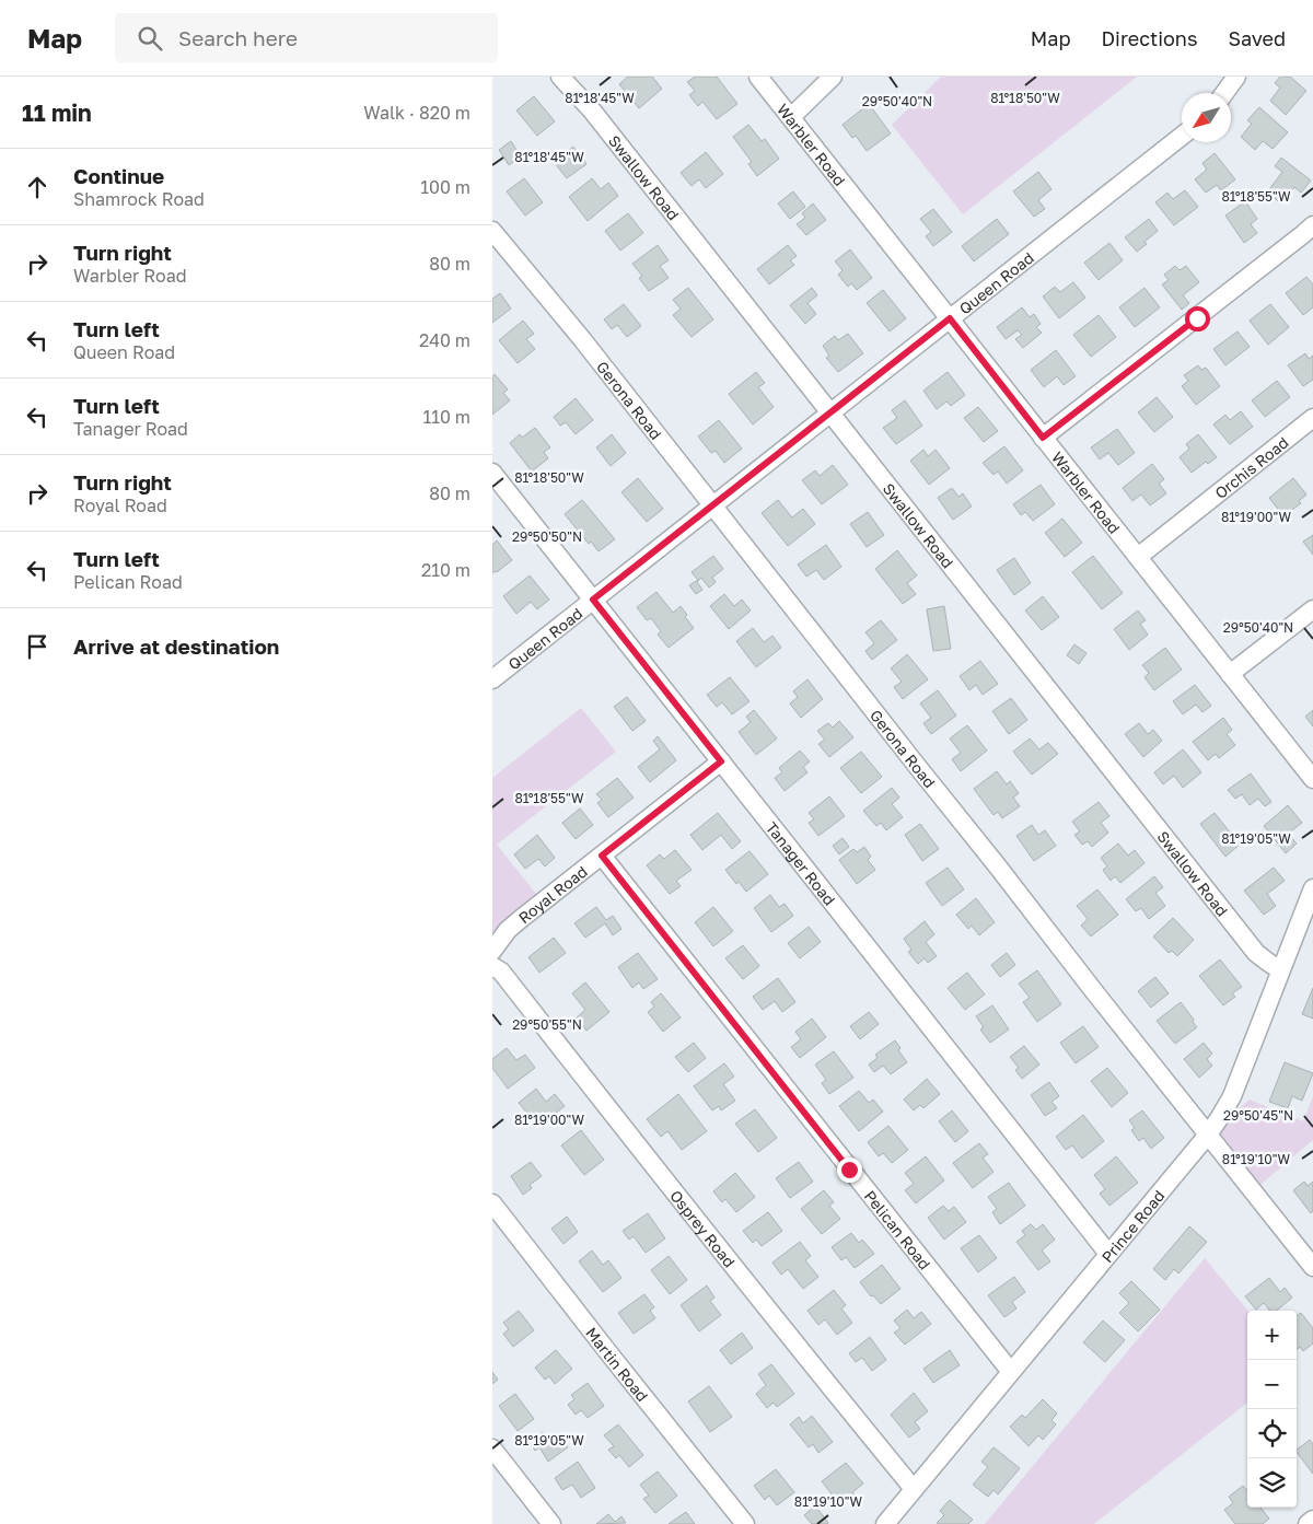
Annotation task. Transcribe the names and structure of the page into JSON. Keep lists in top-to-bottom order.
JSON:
{
  "streets": {
    "street": [
      "Warbler Road",
      "Swallow Road",
      "Queen Road",
      "Gerona Road",
      "Orchis Road",
      "Tanager Road",
      "Royal Road",
      "Prince Road",
      "Osprey Road",
      "Pelican Road",
      "Martin Road"
    ]
  },
  "crossings": [
    ["Warbler Road", "Queen Road"],
    ["Warbler Road", "Orchis Road"],
    ["Swallow Road", "Queen Road"],
    ["Swallow Road", "Prince Road"],
    ["Queen Road", "Gerona Road"],
    ["Queen Road", "Tanager Road"],
    ["Gerona Road", "Prince Road"],
    ["Tanager Road", "Royal Road"],
    ["Tanager Road", "Prince Road"],
    ["Royal Road", "Pelican Road"],
    ["Prince Road", "Osprey Road"],
    ["Prince Road", "Pelican Road"]
  ],
  "north": "bottom left",
  "page": {
    "header": "Map",
    "search": "Search here",
    "nav": ["Map", "Directions", "Saved"],
    "heading": ["11 min", "Walk · 820 m"],
    "list": [
      ["Continue", "Shamrock Road", "100 m"],
      ["Turn right", "Warbler Road", "80 m"],
      ["Turn left", "Queen Road", "240 m"],
      ["Turn left", "Tanager Road", "110 m"],
      ["Turn right", "Royal Road", "80 m"],
      ["Turn left", "Pelican Road", "210 m"],
      "Arrive at destination"
    ],
    "map_buttons": ["+", "−"]
  },
  "coordinates": [
    "81°18'45\"W",
    "81°18'50\"W",
    "29°50'40\"N",
    "81°18'55\"W",
    "81°19'00\"W",
    "29°50'50\"N",
    "81°19'05\"W",
    "29°50'55\"N",
    "29°50'45\"N",
    "81°19'10\"W"
  ]
}
